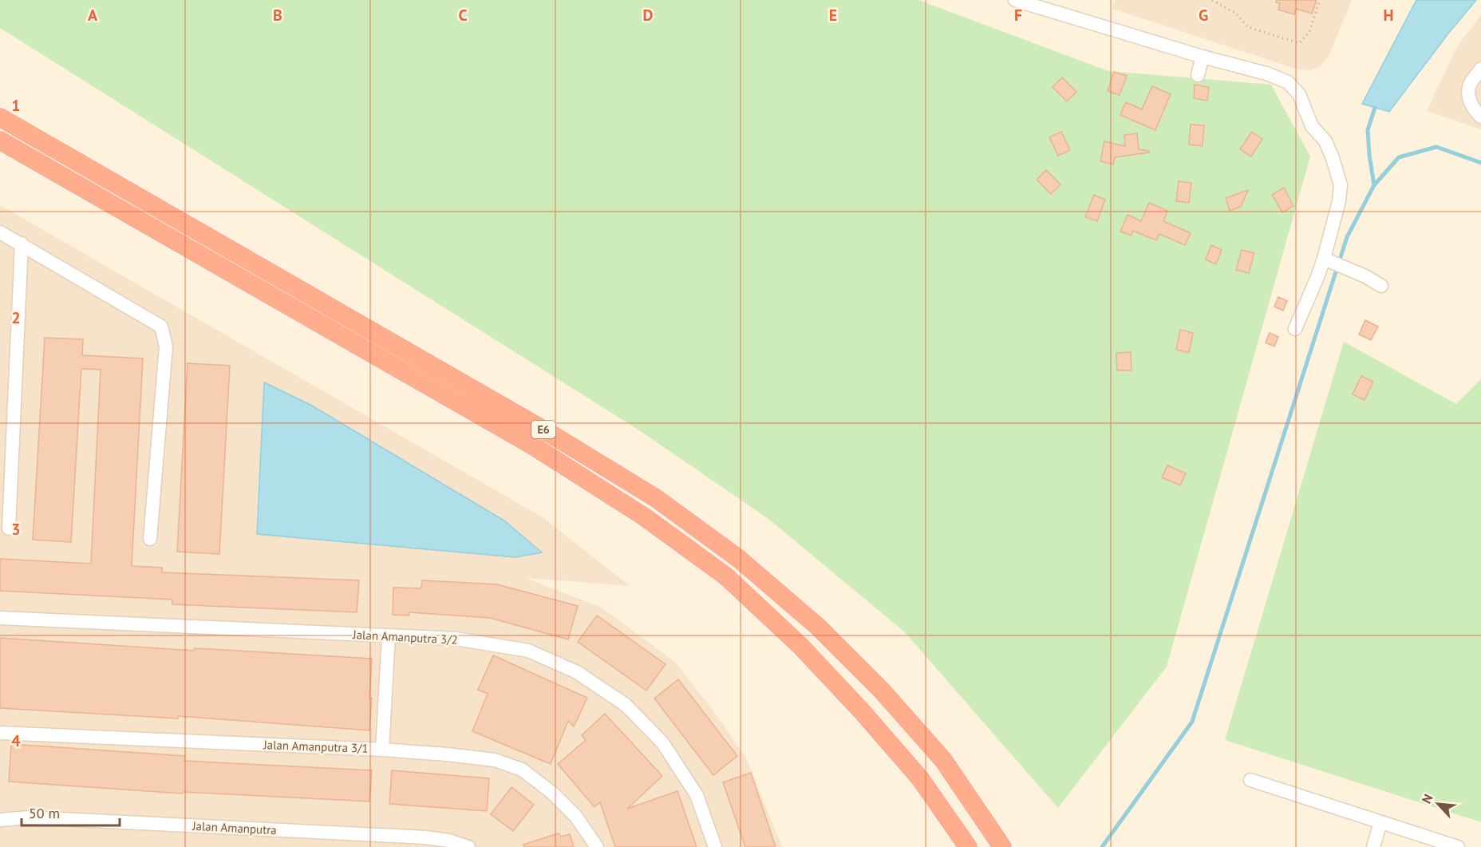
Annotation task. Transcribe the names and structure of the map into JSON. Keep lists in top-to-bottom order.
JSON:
{
  "streets": {
    "highway": ["E6"],
    "street": ["Jalan Amanputra 3/2", "Jalan Amanputra 3/1", "Jalan Amanputra"]
  },
  "scale_bar": "50 m",
  "north": "top left",
  "grid": {
    "columns": [
      "A",
      "B",
      "C",
      "D",
      "E",
      "F",
      "G",
      "H"
    ],
    "rows": [
      "1",
      "2",
      "3",
      "4"
    ]
  }
}
